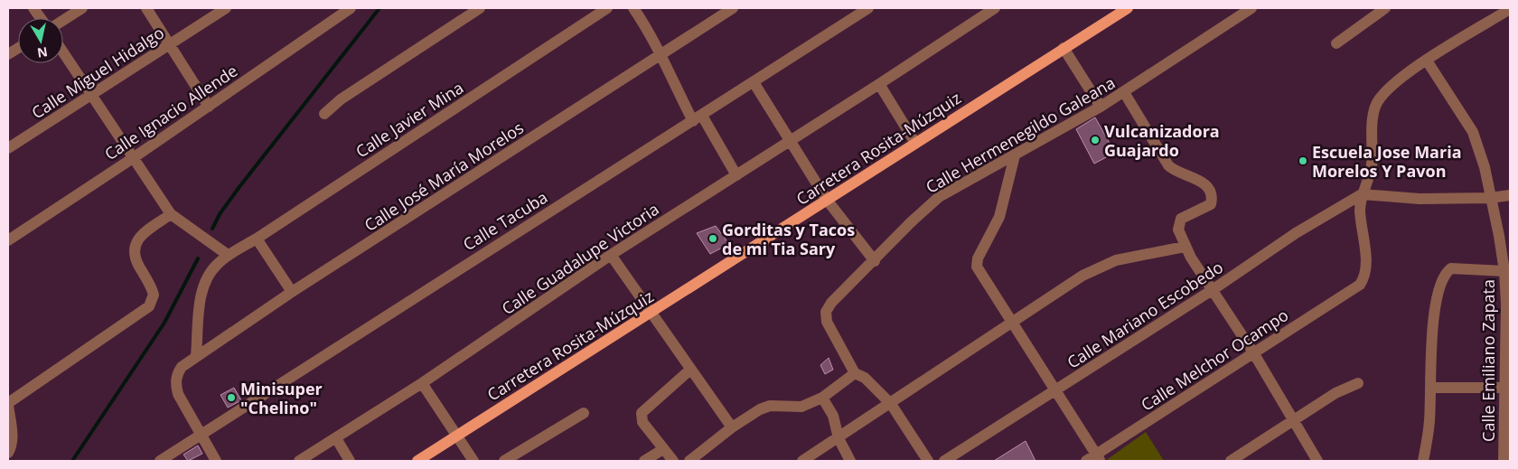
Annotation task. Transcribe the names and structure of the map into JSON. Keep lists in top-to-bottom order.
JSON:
{
  "streets": {
    "main road": ["Carretera Rosita-Múzquiz"],
    "street": [
      "Calle Miguel Hidalgo",
      "Calle Ignacio Allende",
      "Calle Javier Mina",
      "Calle Hermenegildo Galeana",
      "Calle José María Morelos",
      "Calle Tacuba",
      "Calle Guadalupe Victoria",
      "Calle Mariano Escobedo",
      "Calle Melchor Ocampo",
      "Calle Emiliano Zapata"
    ]
  },
  "crossings": [
    ["Calle Javier Mina", "Calle José María Morelos"],
    ["Calle José María Morelos", "Calle Tacuba"],
    ["Calle Mariano Escobedo", "Calle Melchor Ocampo"]
  ],
  "places": [
    "Vulcanizadora Guajardo",
    "Escuela Jose Maria Morelos Y Pavon",
    "Gorditas y Tacos de mi Tia Sary",
    "Minisuper \"Chelino\""
  ],
  "north": "bottom"
}
